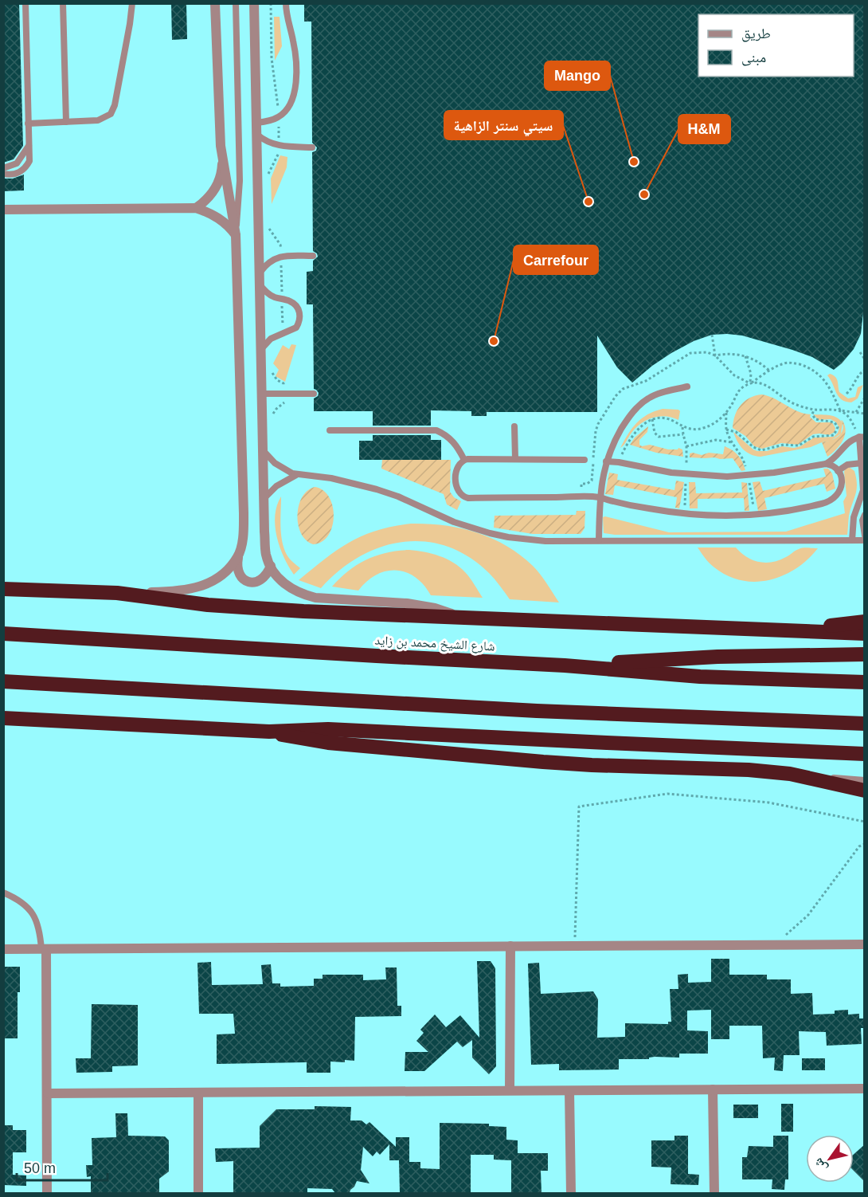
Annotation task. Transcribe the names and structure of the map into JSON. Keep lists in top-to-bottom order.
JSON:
{
  "streets": {
    "highway": ["شارع الشيخ محمد بن زايد"]
  },
  "places": [
    "Mango",
    "H&M",
    "سيتي سنتر الزاهية",
    "Carrefour"
  ],
  "legend": ["طريق", "مبنى"],
  "scale_bar": "50 m",
  "north": "bottom left"
}
